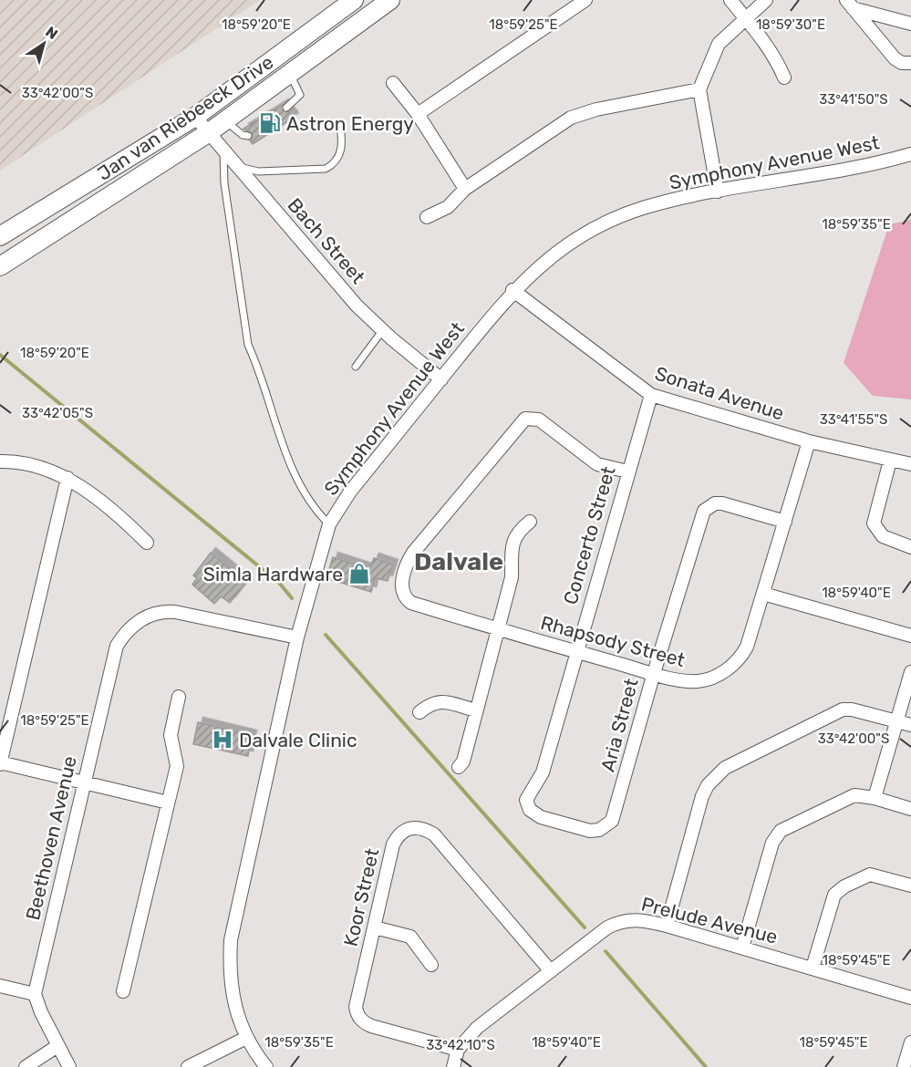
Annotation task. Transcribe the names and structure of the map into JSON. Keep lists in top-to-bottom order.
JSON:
{
  "streets": {
    "main road": ["Jan van Riebeeck Drive"],
    "street": [
      "Symphony Avenue West",
      "Bach Street",
      "Sonata Avenue",
      "Concerto Street",
      "Rhapsody Street",
      "Aria Street",
      "Beethoven Avenue",
      "Koor Street",
      "Prelude Avenue"
    ]
  },
  "crossings": [
    ["Jan van Riebeeck Drive", "Bach Street"],
    ["Symphony Avenue West", "Bach Street"],
    ["Symphony Avenue West", "Sonata Avenue"],
    ["Symphony Avenue West", "Beethoven Avenue"],
    ["Sonata Avenue", "Concerto Street"],
    ["Sonata Avenue", "Rhapsody Street"],
    ["Concerto Street", "Rhapsody Street"],
    ["Concerto Street", "Aria Street"],
    ["Rhapsody Street", "Aria Street"],
    ["Koor Street", "Prelude Avenue"]
  ],
  "districts": ["Dalvale"],
  "places": {
    "fuel station": ["Astron Energy"],
    "shop": ["Simla Hardware"],
    "hospital": ["Dalvale Clinic"]
  },
  "north": "top right",
  "coordinates": [
    "18°59'20\"E",
    "18°59'30\"E",
    "18°59'25\"E",
    "33°42'00\"S",
    "33°41'50\"S",
    "18°59'35\"E",
    "33°42'05\"S",
    "33°41'55\"S",
    "18°59'40\"E",
    "18°59'45\"E",
    "33°42'10\"S"
  ]
}
